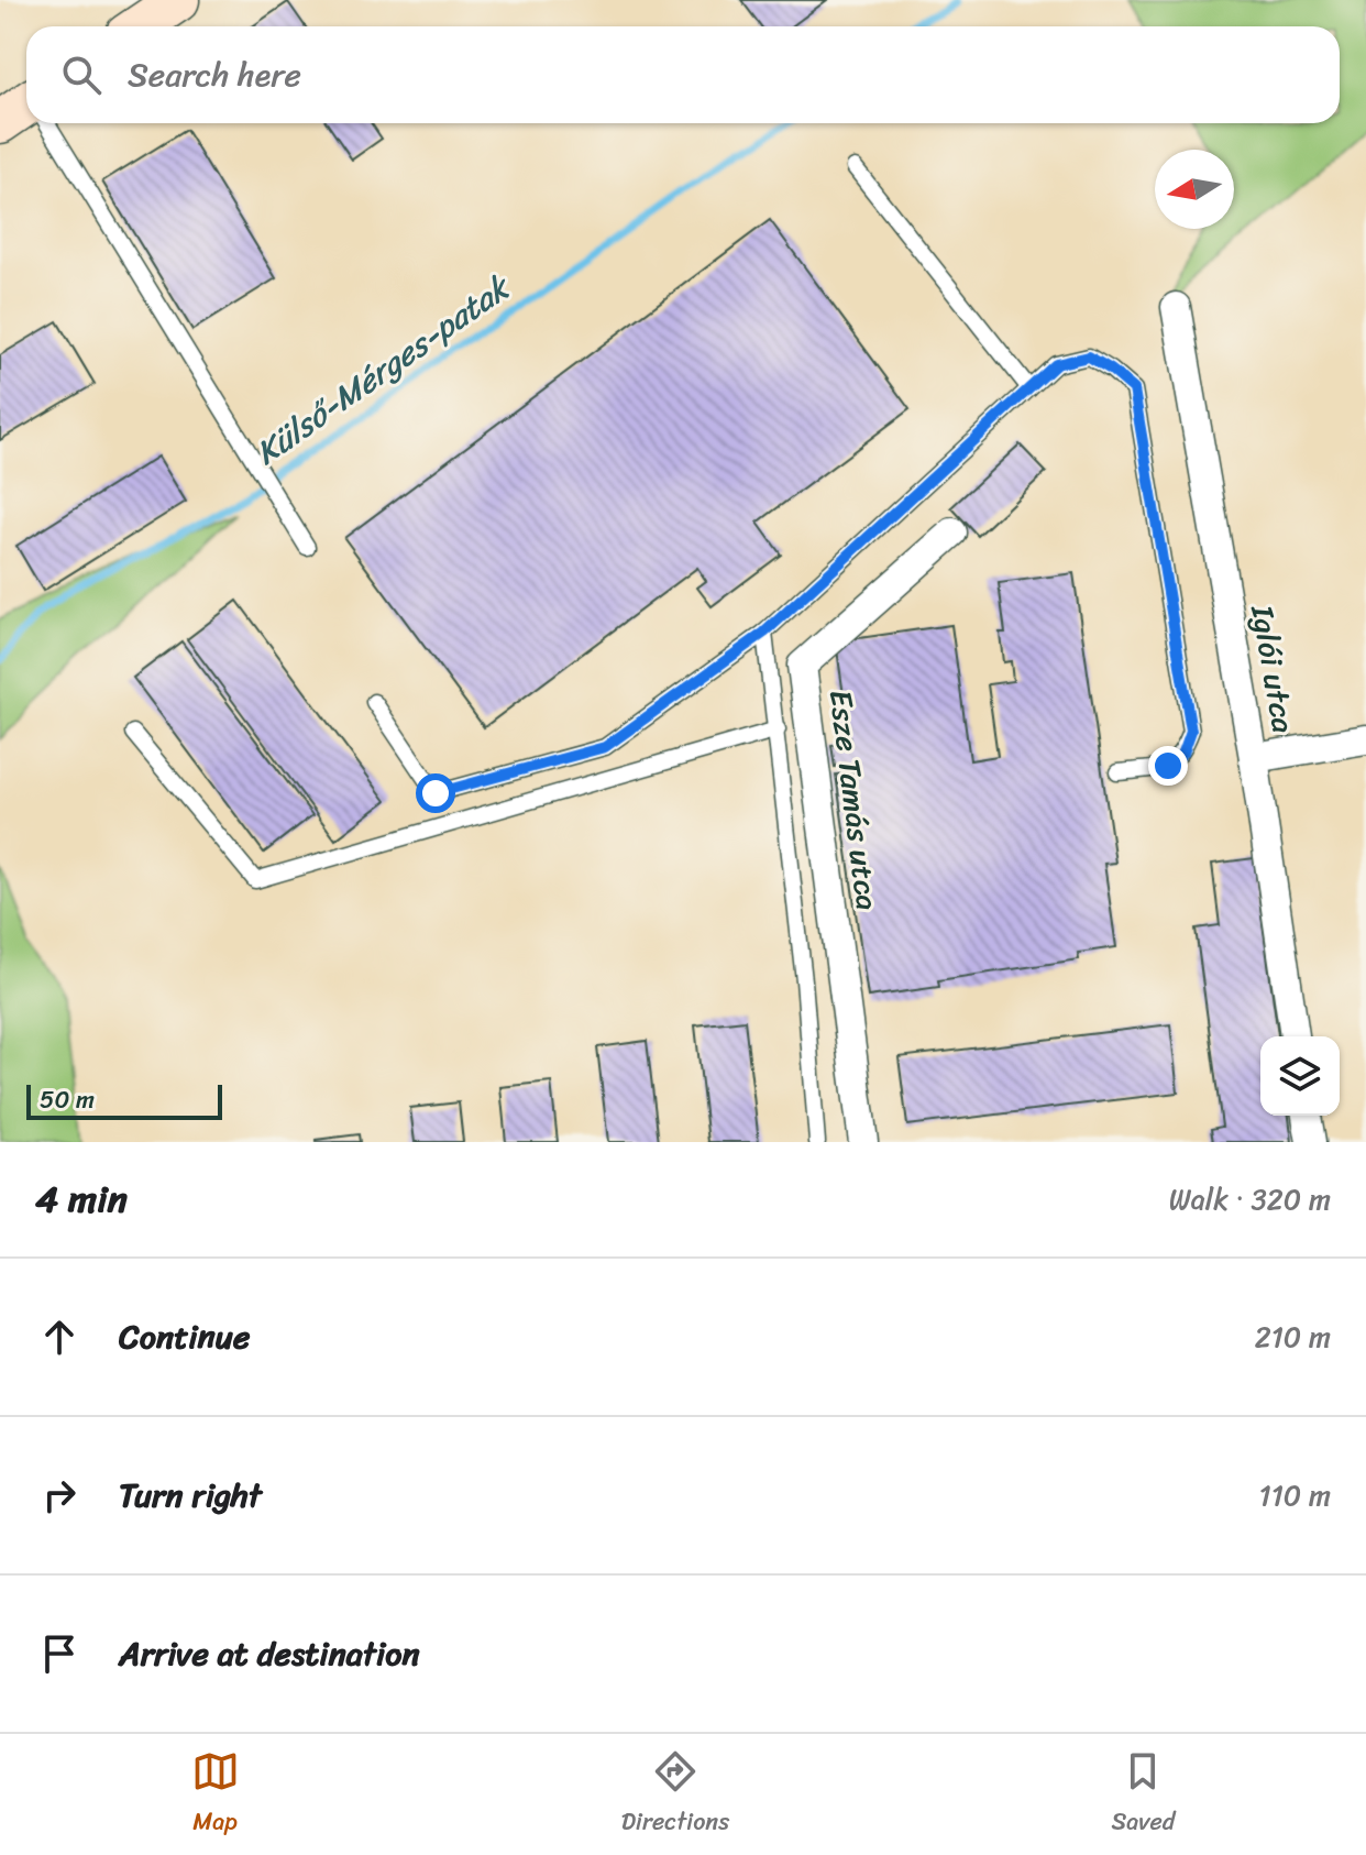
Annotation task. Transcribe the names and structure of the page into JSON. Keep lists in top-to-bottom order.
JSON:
{
  "streets": {
    "street": ["Iglói utca", "Esze Tamás utca"]
  },
  "water": ["Külső-Mérges-patak"],
  "scale_bar": "50 m",
  "north": "left",
  "page": {
    "search": "Search here",
    "scale": "50 m",
    "heading": ["4 min", "Walk · 320 m"],
    "list": [
      ["Continue", "210 m"],
      ["Turn right", "110 m"],
      "Arrive at destination"
    ],
    "nav": ["Map", "Directions", "Saved"]
  }
}
